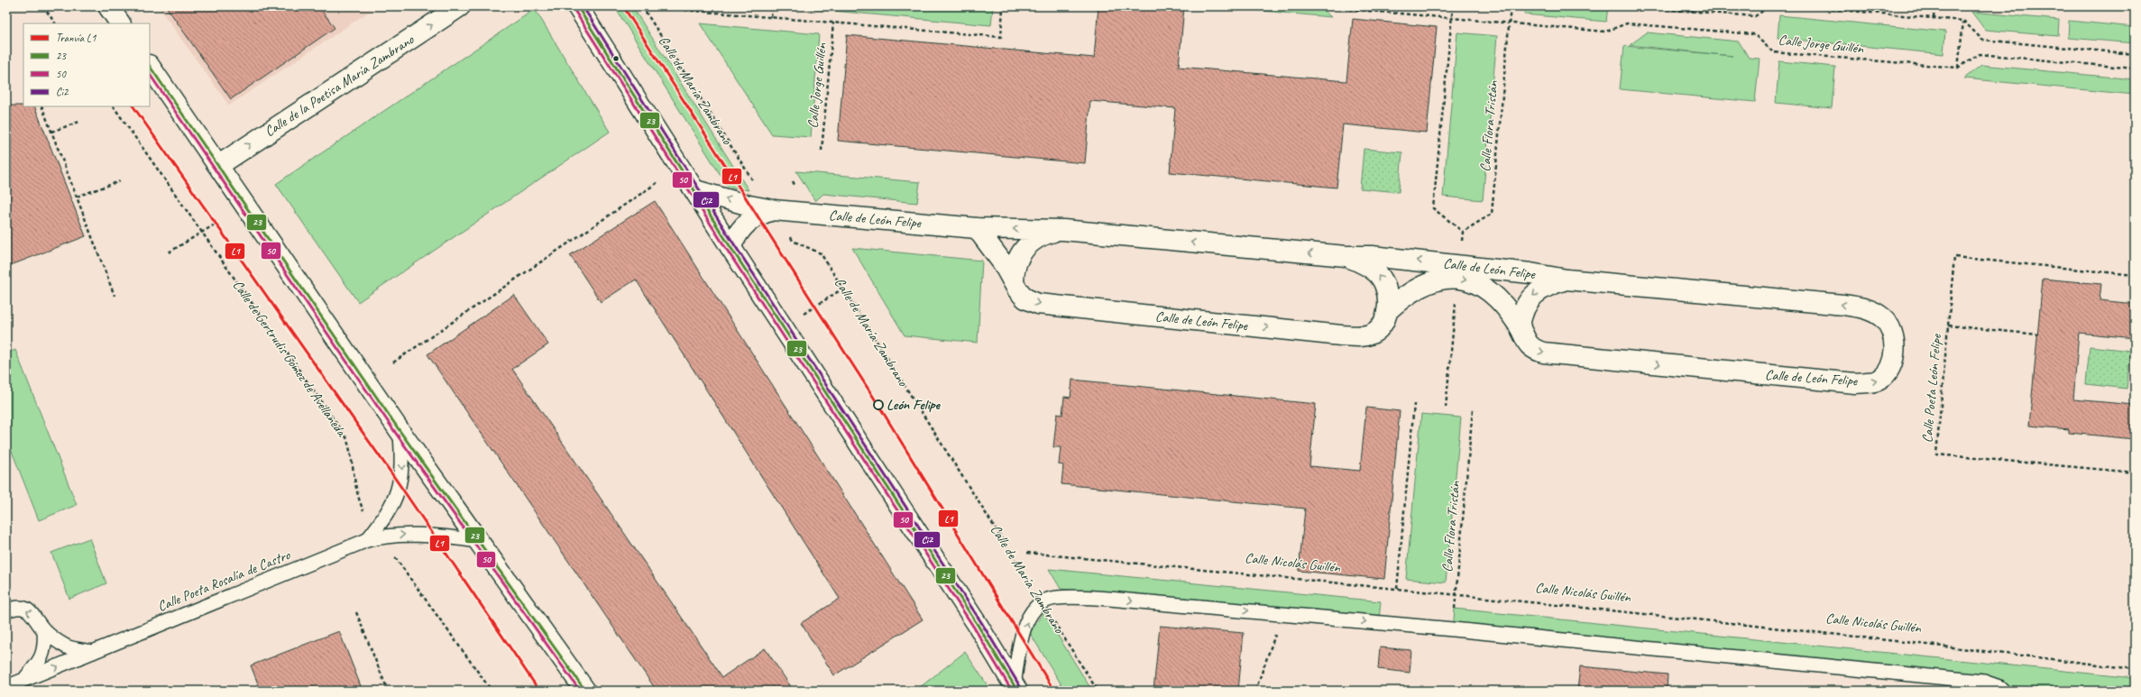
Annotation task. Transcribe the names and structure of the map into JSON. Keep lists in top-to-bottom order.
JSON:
{
  "streets": {
    "street": ["Calle de la Poetisa María Zambrano", "Calle de León Felipe"],
    "lane": ["Calle Poeta Rosalía de Castro"],
    "path": [
      "Calle Jorge Guillén",
      "Calle de María Zambrano",
      "Calle Flora Tristán",
      "Calle de Gertrudis Gómez de Avellaneda",
      "Calle Poeta León Felipe",
      "Calle Nicolás Guillén"
    ]
  },
  "crossings": [
    ["Calle Jorge Guillén", "Calle Flora Tristán"],
    ["Calle de María Zambrano", "Calle de León Felipe"],
    ["Calle Flora Tristán", "Calle Nicolás Guillén"],
    ["Calle de Gertrudis Gómez de Avellaneda", "Calle Poeta Rosalía de Castro"]
  ],
  "one_way": ["Calle de la Poetisa María Zambrano"],
  "places": ["León Felipe"],
  "lines": [
    "tram line L1",
    "transit line 23",
    "transit line Ci2",
    "transit line 50"
  ],
  "legend": [
    "Tranvía L1",
    "23",
    "50",
    "Ci2"
  ]
}
